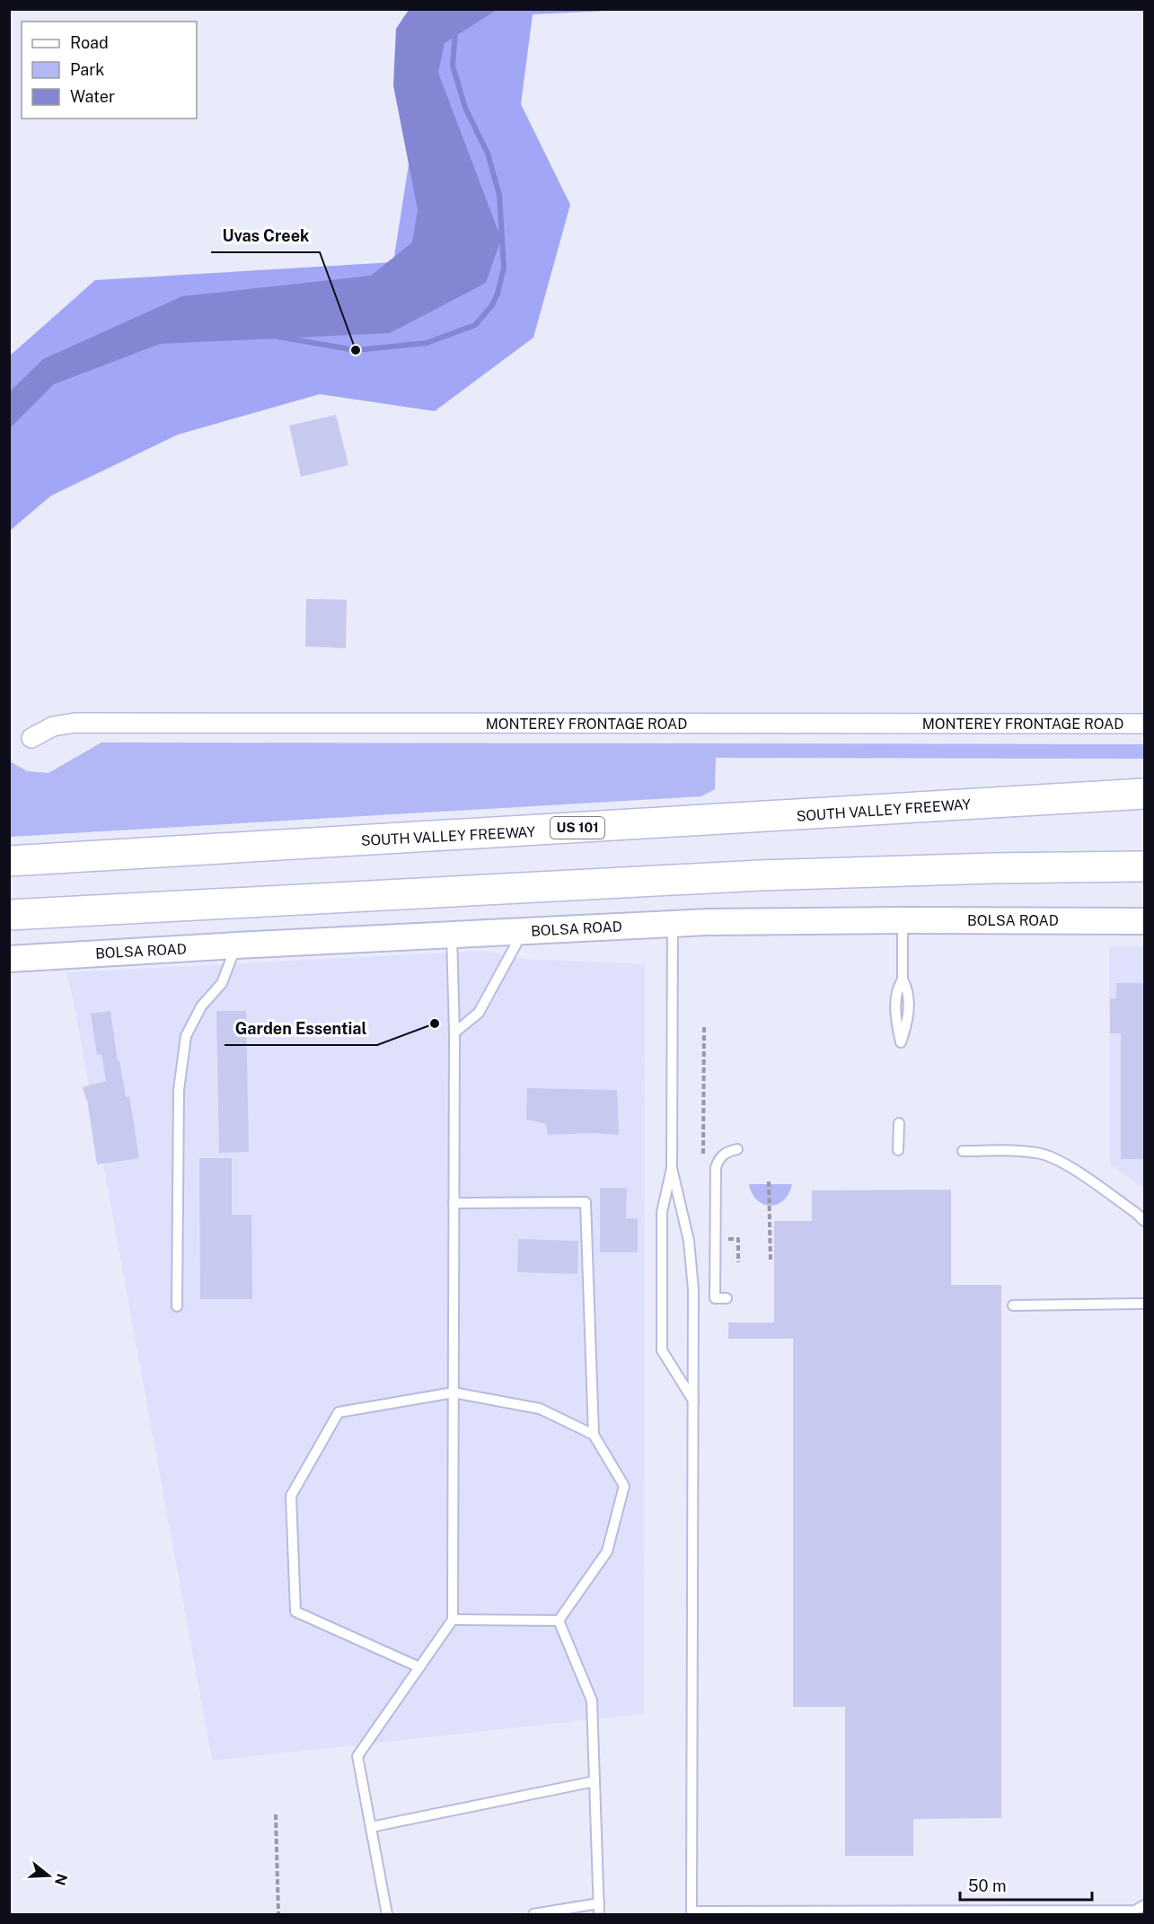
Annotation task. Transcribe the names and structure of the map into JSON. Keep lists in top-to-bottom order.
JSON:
{
  "streets": {
    "highway": ["SOUTH VALLEY FREEWAY", "US 101"],
    "main road": ["BOLSA ROAD"],
    "street": ["MONTEREY FRONTAGE ROAD"]
  },
  "places": ["Uvas Creek", "Garden Essential"],
  "legend": ["Road", "Park", "Water"],
  "scale_bar": "50 m",
  "north": "right"
}
